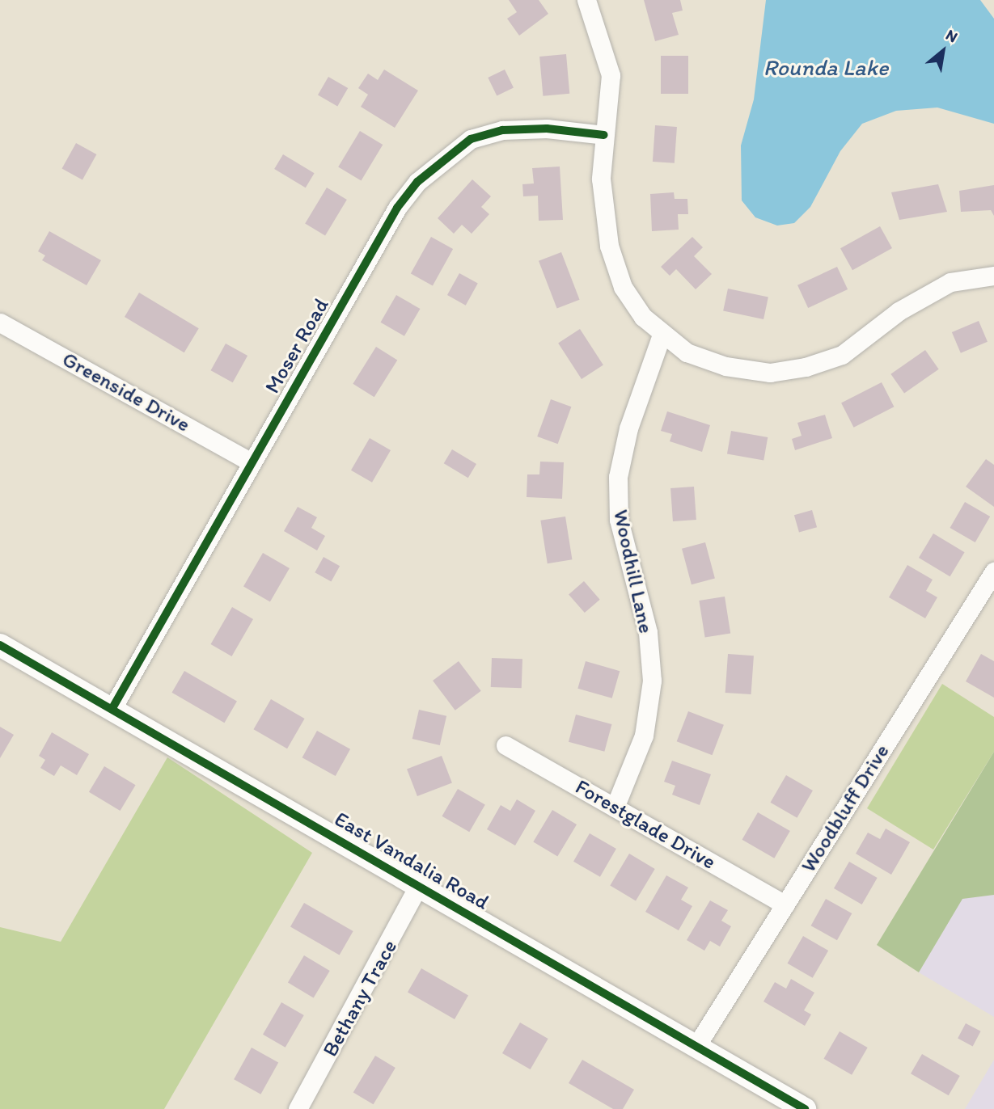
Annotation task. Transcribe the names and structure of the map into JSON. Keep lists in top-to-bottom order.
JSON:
{
  "streets": {
    "street": [
      "Moser Road",
      "Greenside Drive",
      "Woodhill Lane",
      "Woodbluff Drive",
      "Forestglade Drive",
      "East Vandalia Road",
      "Bethany Trace"
    ]
  },
  "crossings": [
    ["Moser Road", "Greenside Drive"],
    ["Moser Road", "East Vandalia Road"],
    ["Woodhill Lane", "Forestglade Drive"],
    ["Woodbluff Drive", "Forestglade Drive"],
    ["Woodbluff Drive", "East Vandalia Road"],
    ["East Vandalia Road", "Bethany Trace"]
  ],
  "water": ["Rounda Lake"],
  "north": "top right"
}
